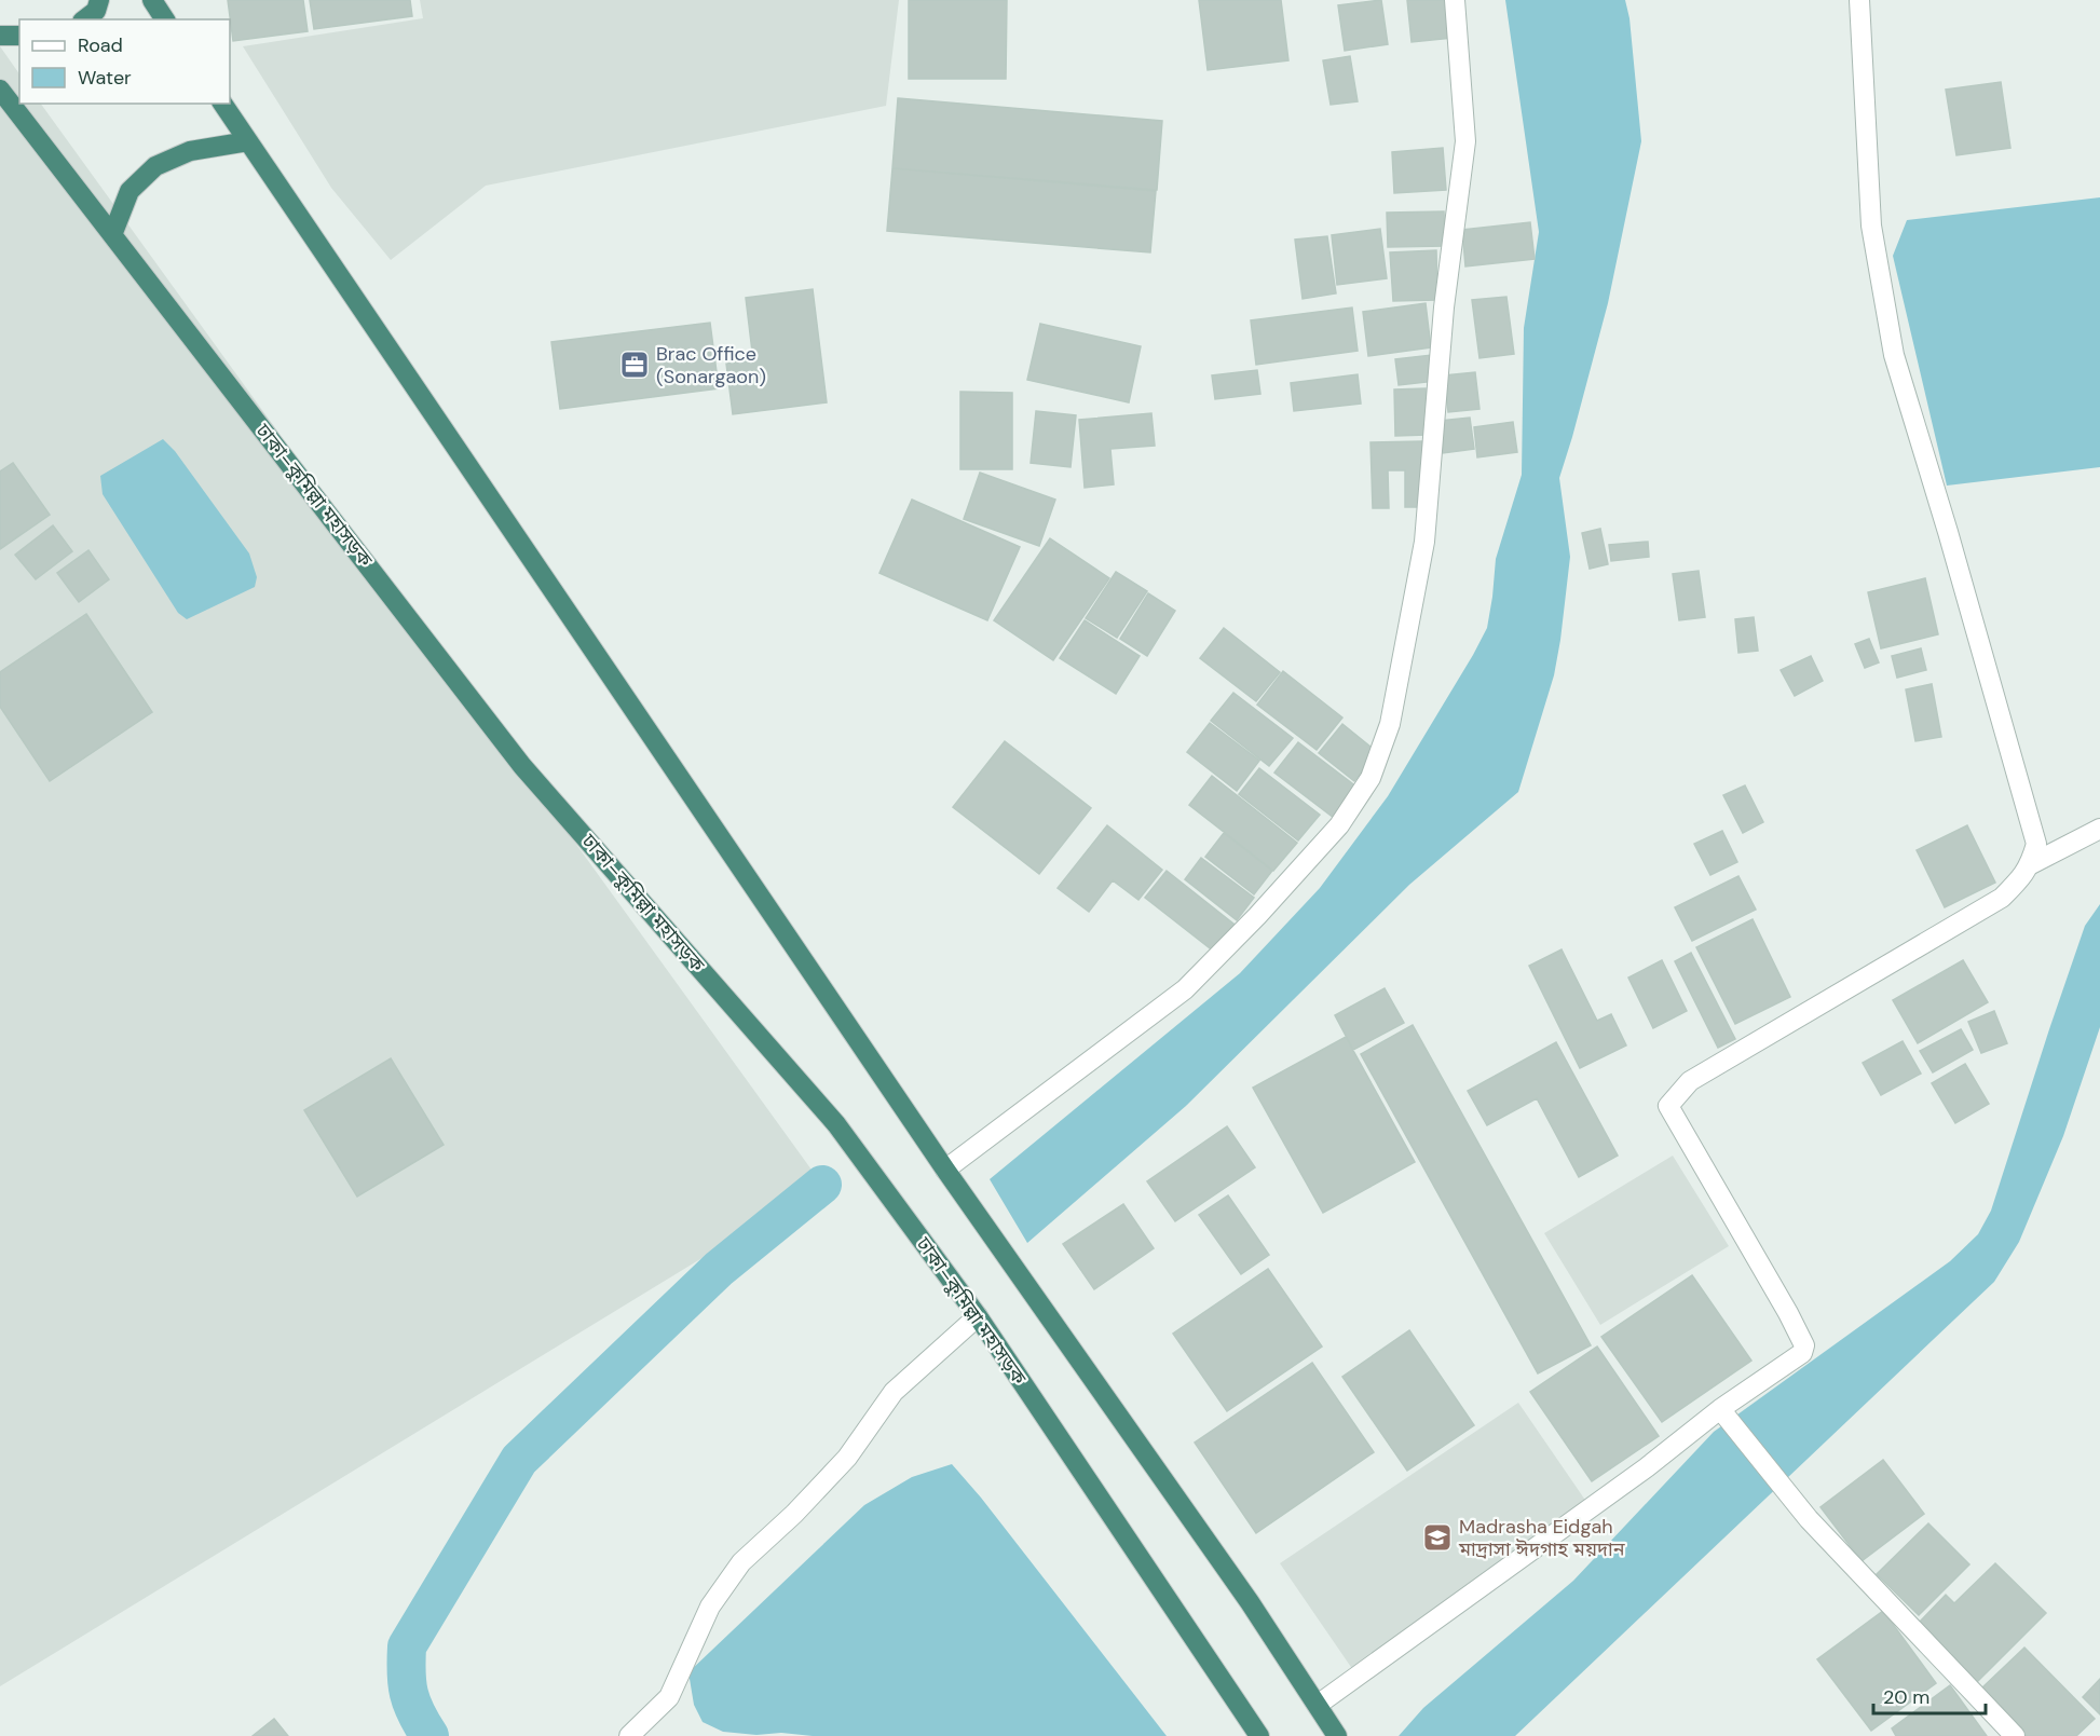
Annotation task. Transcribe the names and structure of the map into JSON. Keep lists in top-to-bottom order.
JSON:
{
  "streets": {
    "highway": ["ঢাকা–কুমিল্লা মহাসড়ক"]
  },
  "places": {
    "office": ["Brac Office (Sonargaon)"],
    "school or university": ["Madrasha Eidgah মাদ্রাসা ঈদগাহ ময়দান"]
  },
  "legend": ["Road", "Water"],
  "scale_bar": "20 m"
}
